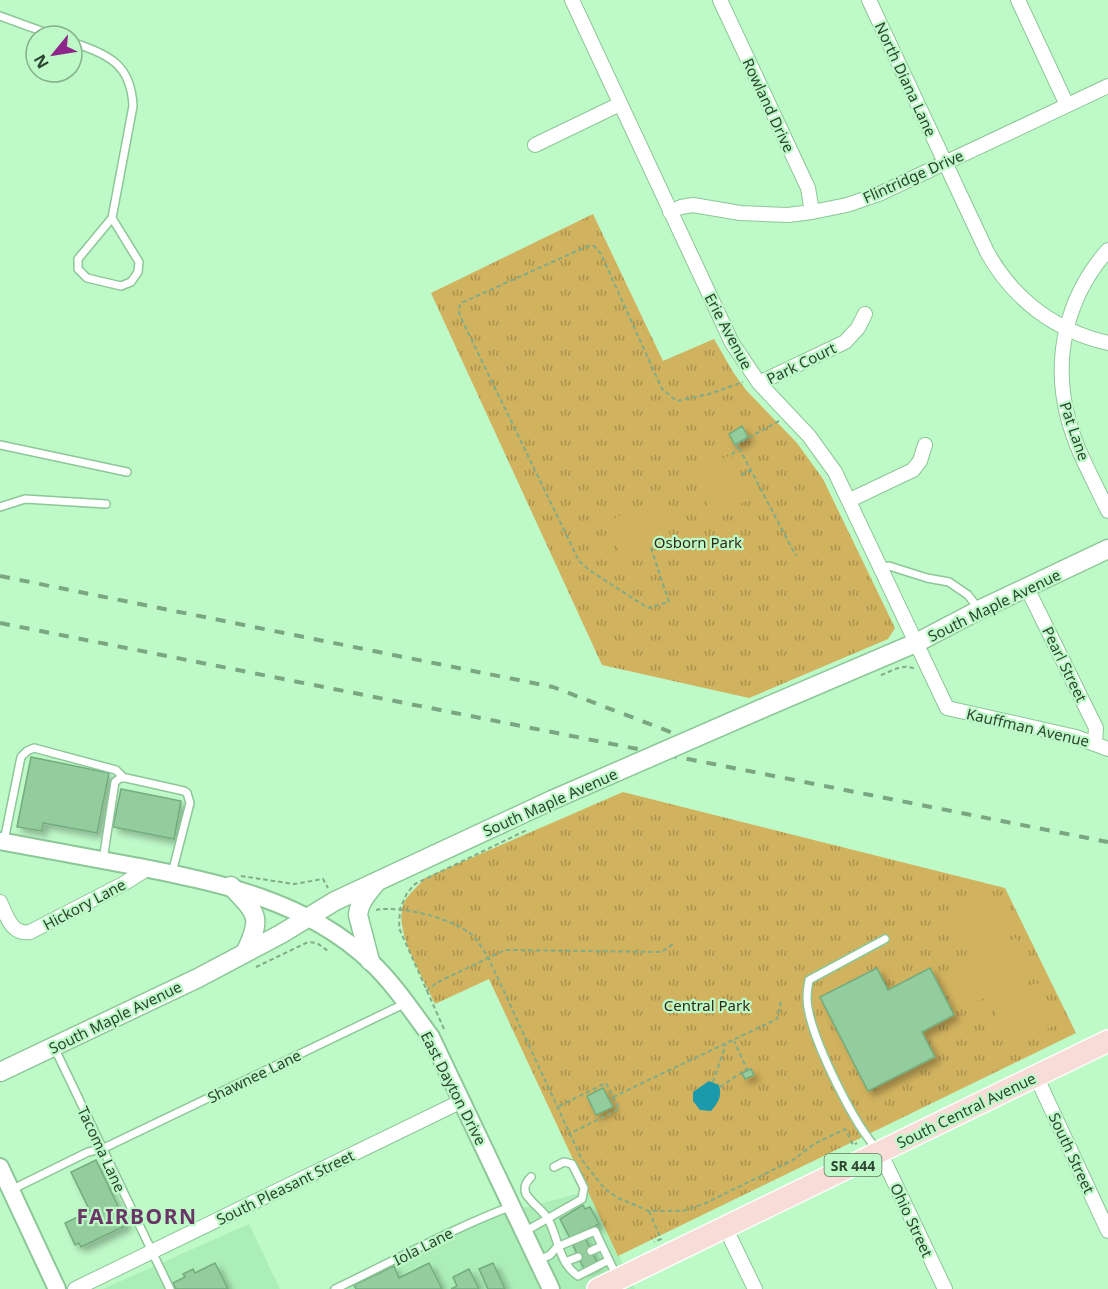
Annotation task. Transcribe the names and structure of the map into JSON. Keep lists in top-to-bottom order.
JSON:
{
  "streets": {
    "main road": ["South Maple Avenue", "South Central Avenue", "SR 444"],
    "street": [
      "North Diana Lane",
      "Rowland Drive",
      "Flintridge Drive",
      "Erie Avenue",
      "Park Court",
      "Pat Lane",
      "Pearl Street",
      "Kauffman Avenue",
      "Hickory Lane",
      "East Dayton Drive",
      "South Street",
      "South Pleasant Street",
      "Ohio Street"
    ],
    "lane": ["Shawnee Lane", "Tacoma Lane", "Iola Lane"]
  },
  "crossings": [
    ["North Diana Lane", "Flintridge Drive"],
    ["North Diana Lane", "Pat Lane"],
    ["Rowland Drive", "Flintridge Drive"],
    ["Flintridge Drive", "Erie Avenue"],
    ["Erie Avenue", "Park Court"],
    ["Erie Avenue", "South Maple Avenue"],
    ["Erie Avenue", "Kauffman Avenue"],
    ["South Maple Avenue", "Pearl Street"],
    ["South Maple Avenue", "East Dayton Drive"],
    ["South Maple Avenue", "Tacoma Lane"],
    ["Pearl Street", "Kauffman Avenue"],
    ["Hickory Lane", "East Dayton Drive"],
    ["Shawnee Lane", "East Dayton Drive"],
    ["Shawnee Lane", "Tacoma Lane"],
    ["East Dayton Drive", "South Pleasant Street"],
    ["East Dayton Drive", "Iola Lane"],
    ["South Central Avenue", "South Street"],
    ["South Central Avenue", "Ohio Street"],
    ["Tacoma Lane", "South Pleasant Street"]
  ],
  "districts": ["FAIRBORN"],
  "parks": ["Osborn Park", "Central Park"],
  "north": "bottom left"
}
